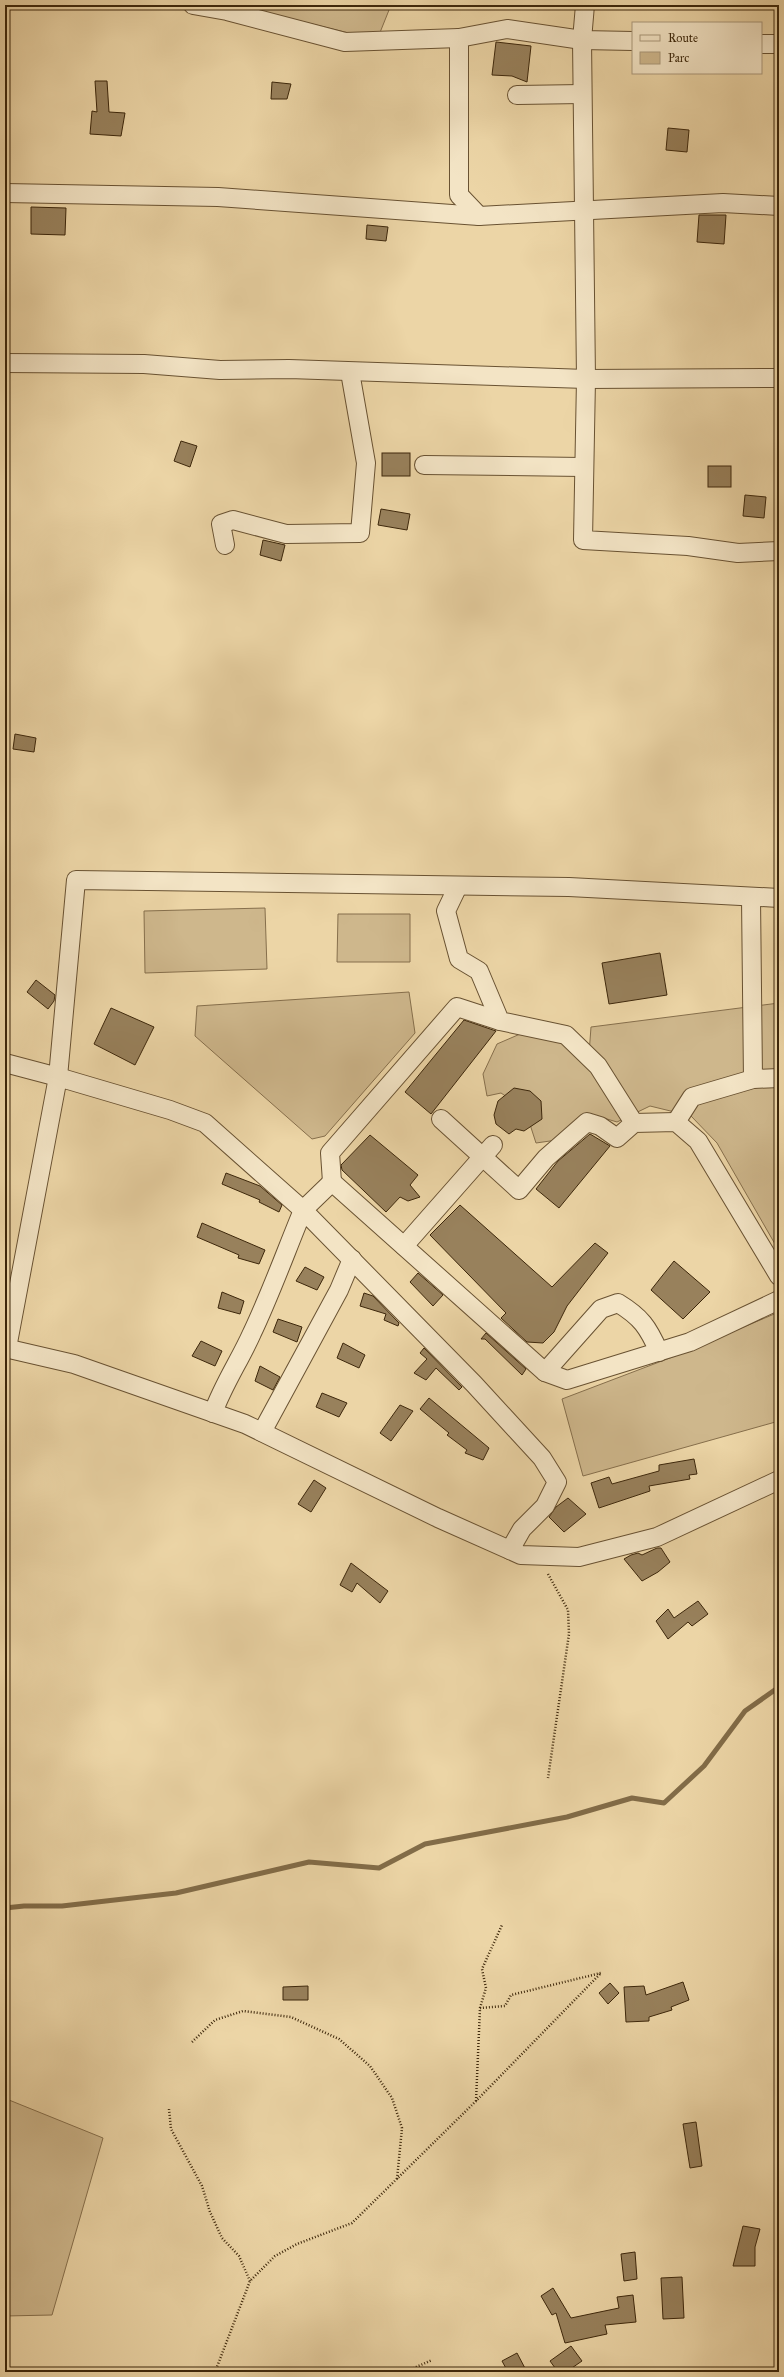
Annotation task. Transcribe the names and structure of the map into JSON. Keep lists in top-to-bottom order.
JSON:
{
  "legend": ["Route", "Parc"]
}
